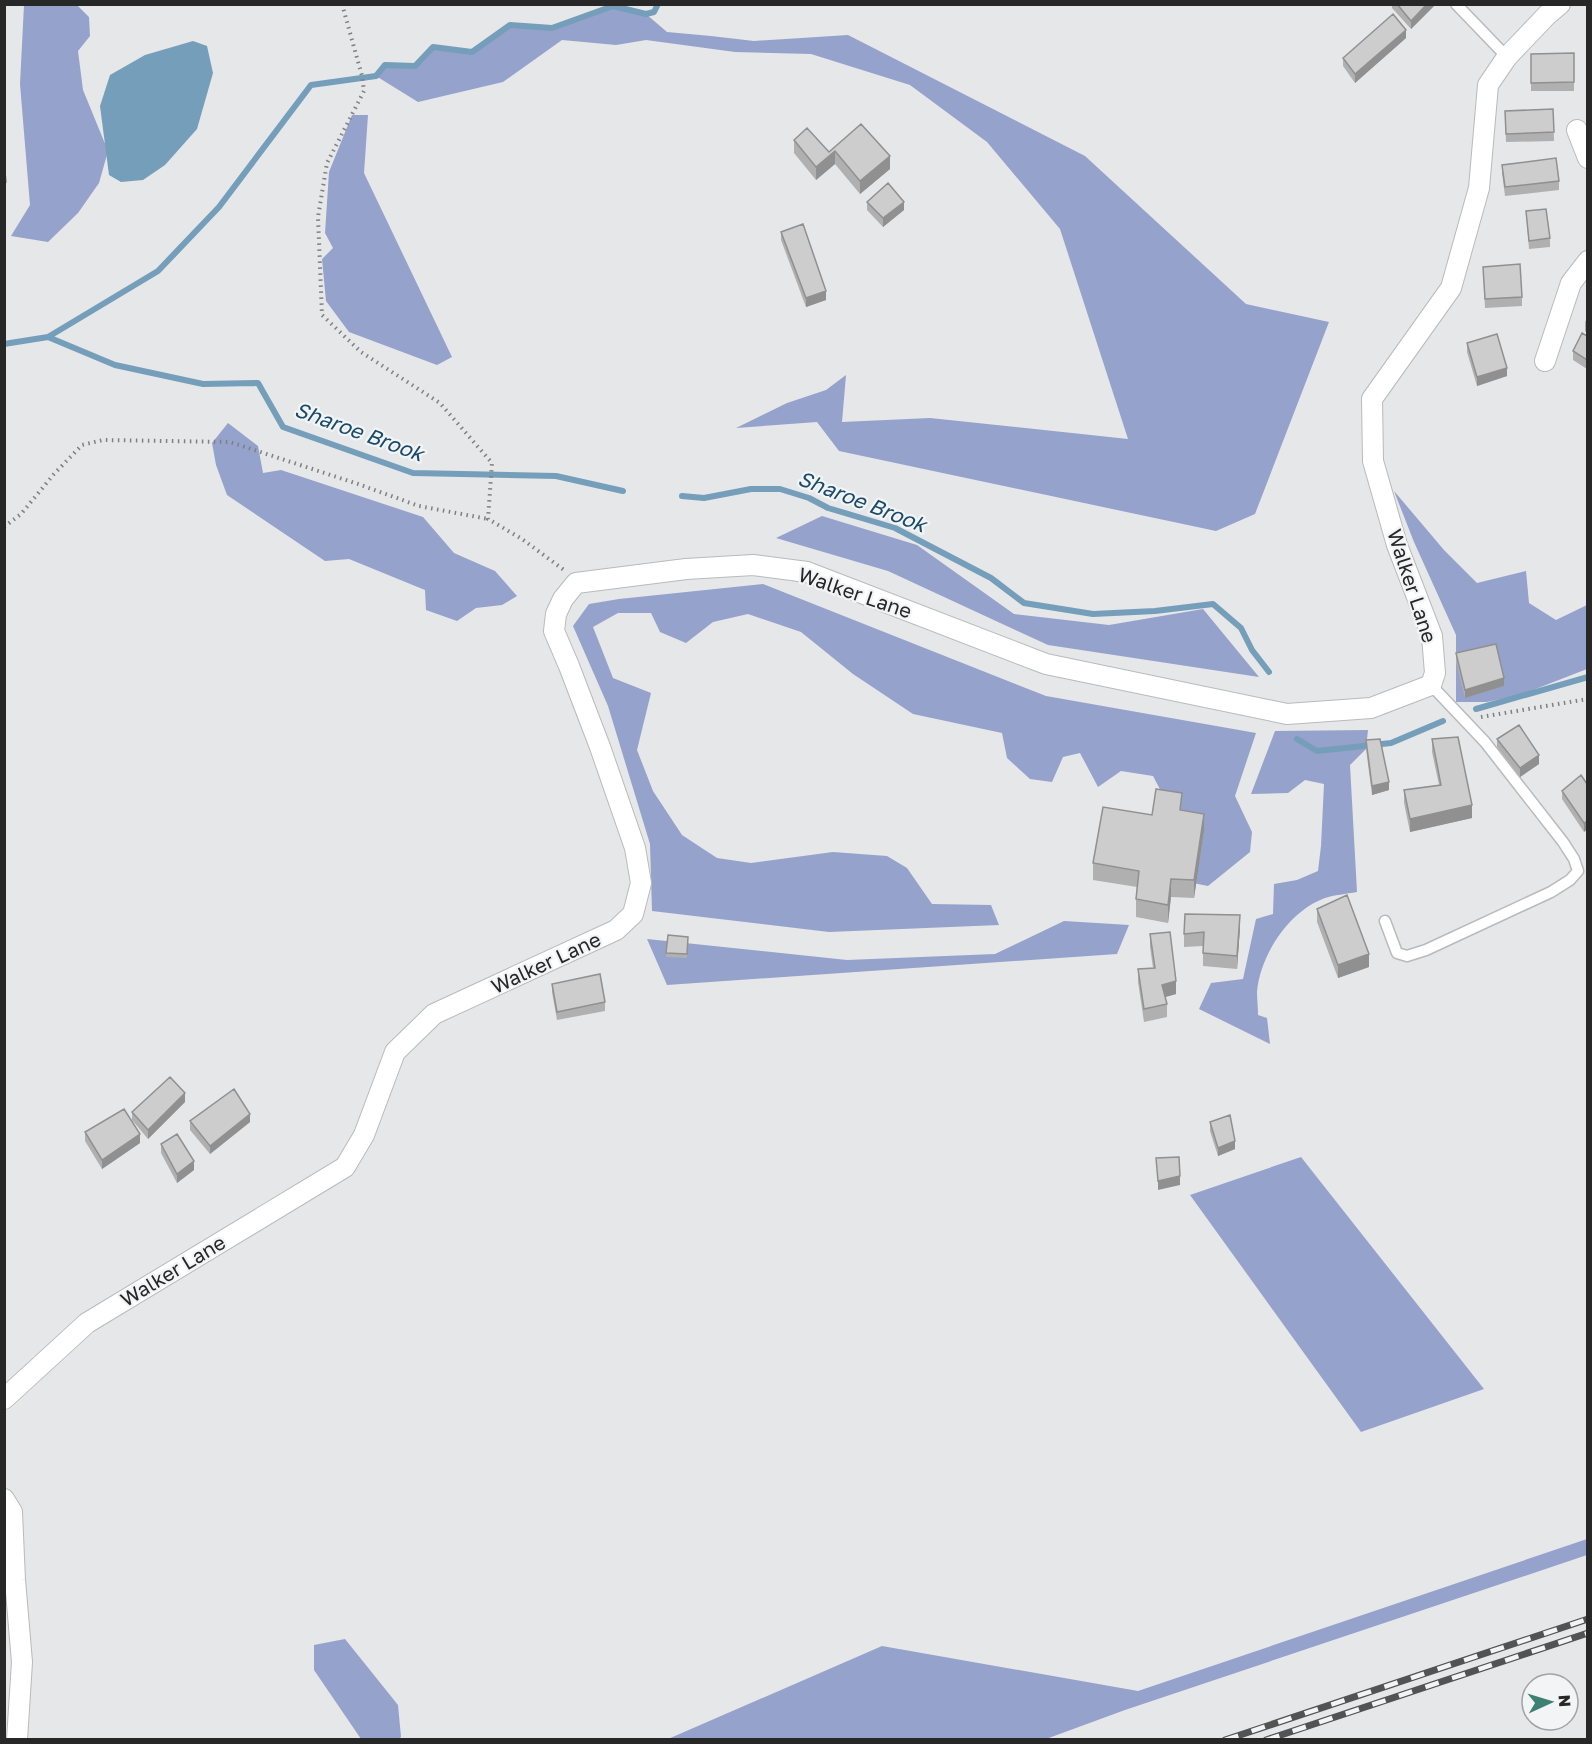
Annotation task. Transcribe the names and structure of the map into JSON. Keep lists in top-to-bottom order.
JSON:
{
  "streets": {
    "street": ["Walker Lane"]
  },
  "water": ["Sharoe Brook"],
  "north": "right"
}
